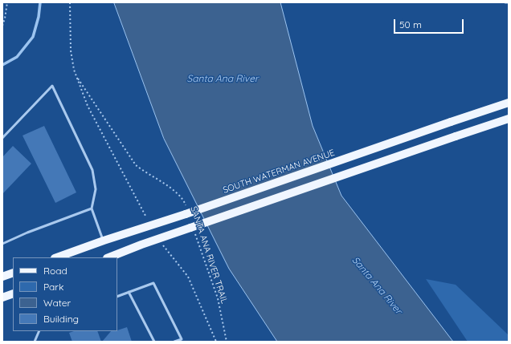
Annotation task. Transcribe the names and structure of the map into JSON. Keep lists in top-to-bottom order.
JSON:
{
  "streets": {
    "main road": ["SOUTH WATERMAN AVENUE"],
    "path": ["SANTA ANA RIVER TRAIL"]
  },
  "crossings": [
    ["SOUTH WATERMAN AVENUE", "SANTA ANA RIVER TRAIL"]
  ],
  "water": ["Santa Ana River"],
  "legend": [
    "Road",
    "Park",
    "Water",
    "Building"
  ],
  "scale_bar": "50 m"
}
